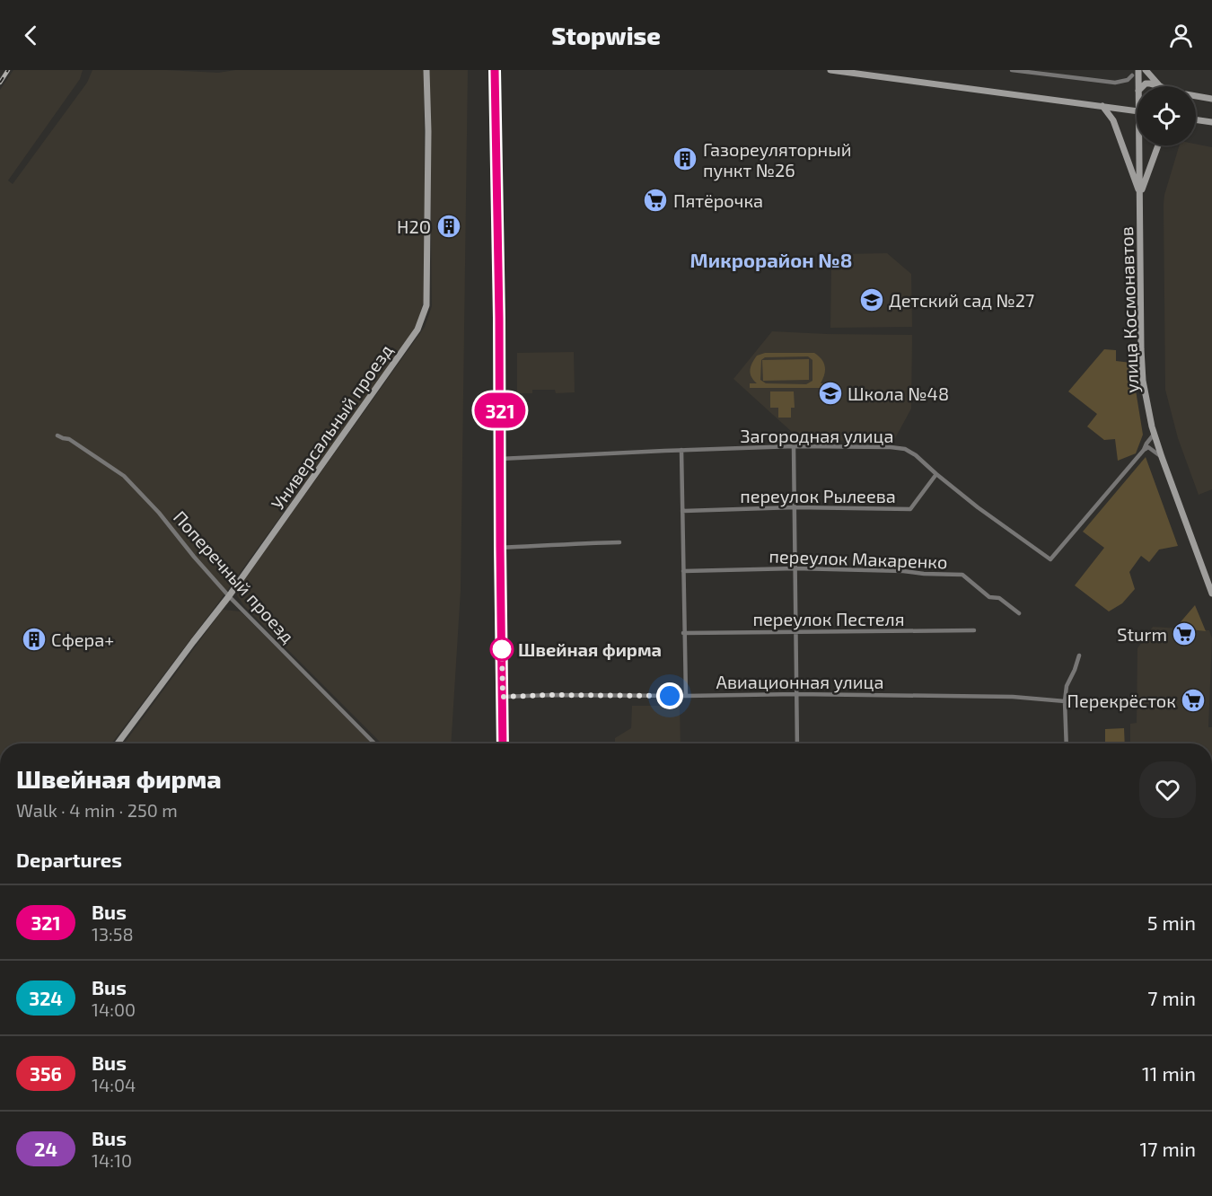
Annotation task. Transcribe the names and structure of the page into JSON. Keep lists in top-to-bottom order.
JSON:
{
  "streets": {
    "main road": ["улица Космонавтов", "Универсальный проезд"],
    "street": [
      "Загородная улица",
      "переулок Рылеева",
      "переулок Макаренко",
      "Поперечный проезд",
      "переулок Пестеля",
      "Авиационная улица"
    ]
  },
  "crossings": [
    ["улица Космонавтов", "Загородная улица"],
    ["Универсальный проезд", "Поперечный проезд"],
    ["Загородная улица", "переулок Рылеева"]
  ],
  "districts": ["Микрорайон №8"],
  "places": {
    "building": ["Газореуляторный пункт №26", "Н2О", "Сфера+"],
    "supermarket": ["Пятёрочка", "Sturm", "Перекрёсток"],
    "school or university": ["Детский сад №27", "Школа №48"],
    "other": ["Швейная фирма"]
  },
  "lines": ["bus line 321"],
  "page": {
    "header": "Stopwise",
    "on_map": "321",
    "heading": [
      ["Швейная фирма", "Walk · 4 min · 250 m"],
      "Departures"
    ],
    "list": [
      {
        "mark": "321",
        "name": "Bus",
        "note": "13:58",
        "value": "5 min"
      },
      {
        "mark": "324",
        "name": "Bus",
        "note": "14:00",
        "value": "7 min"
      },
      {
        "mark": "356",
        "name": "Bus",
        "note": "14:04",
        "value": "11 min"
      },
      {
        "mark": "24",
        "name": "Bus",
        "note": "14:10",
        "value": "17 min"
      }
    ]
  }
}
